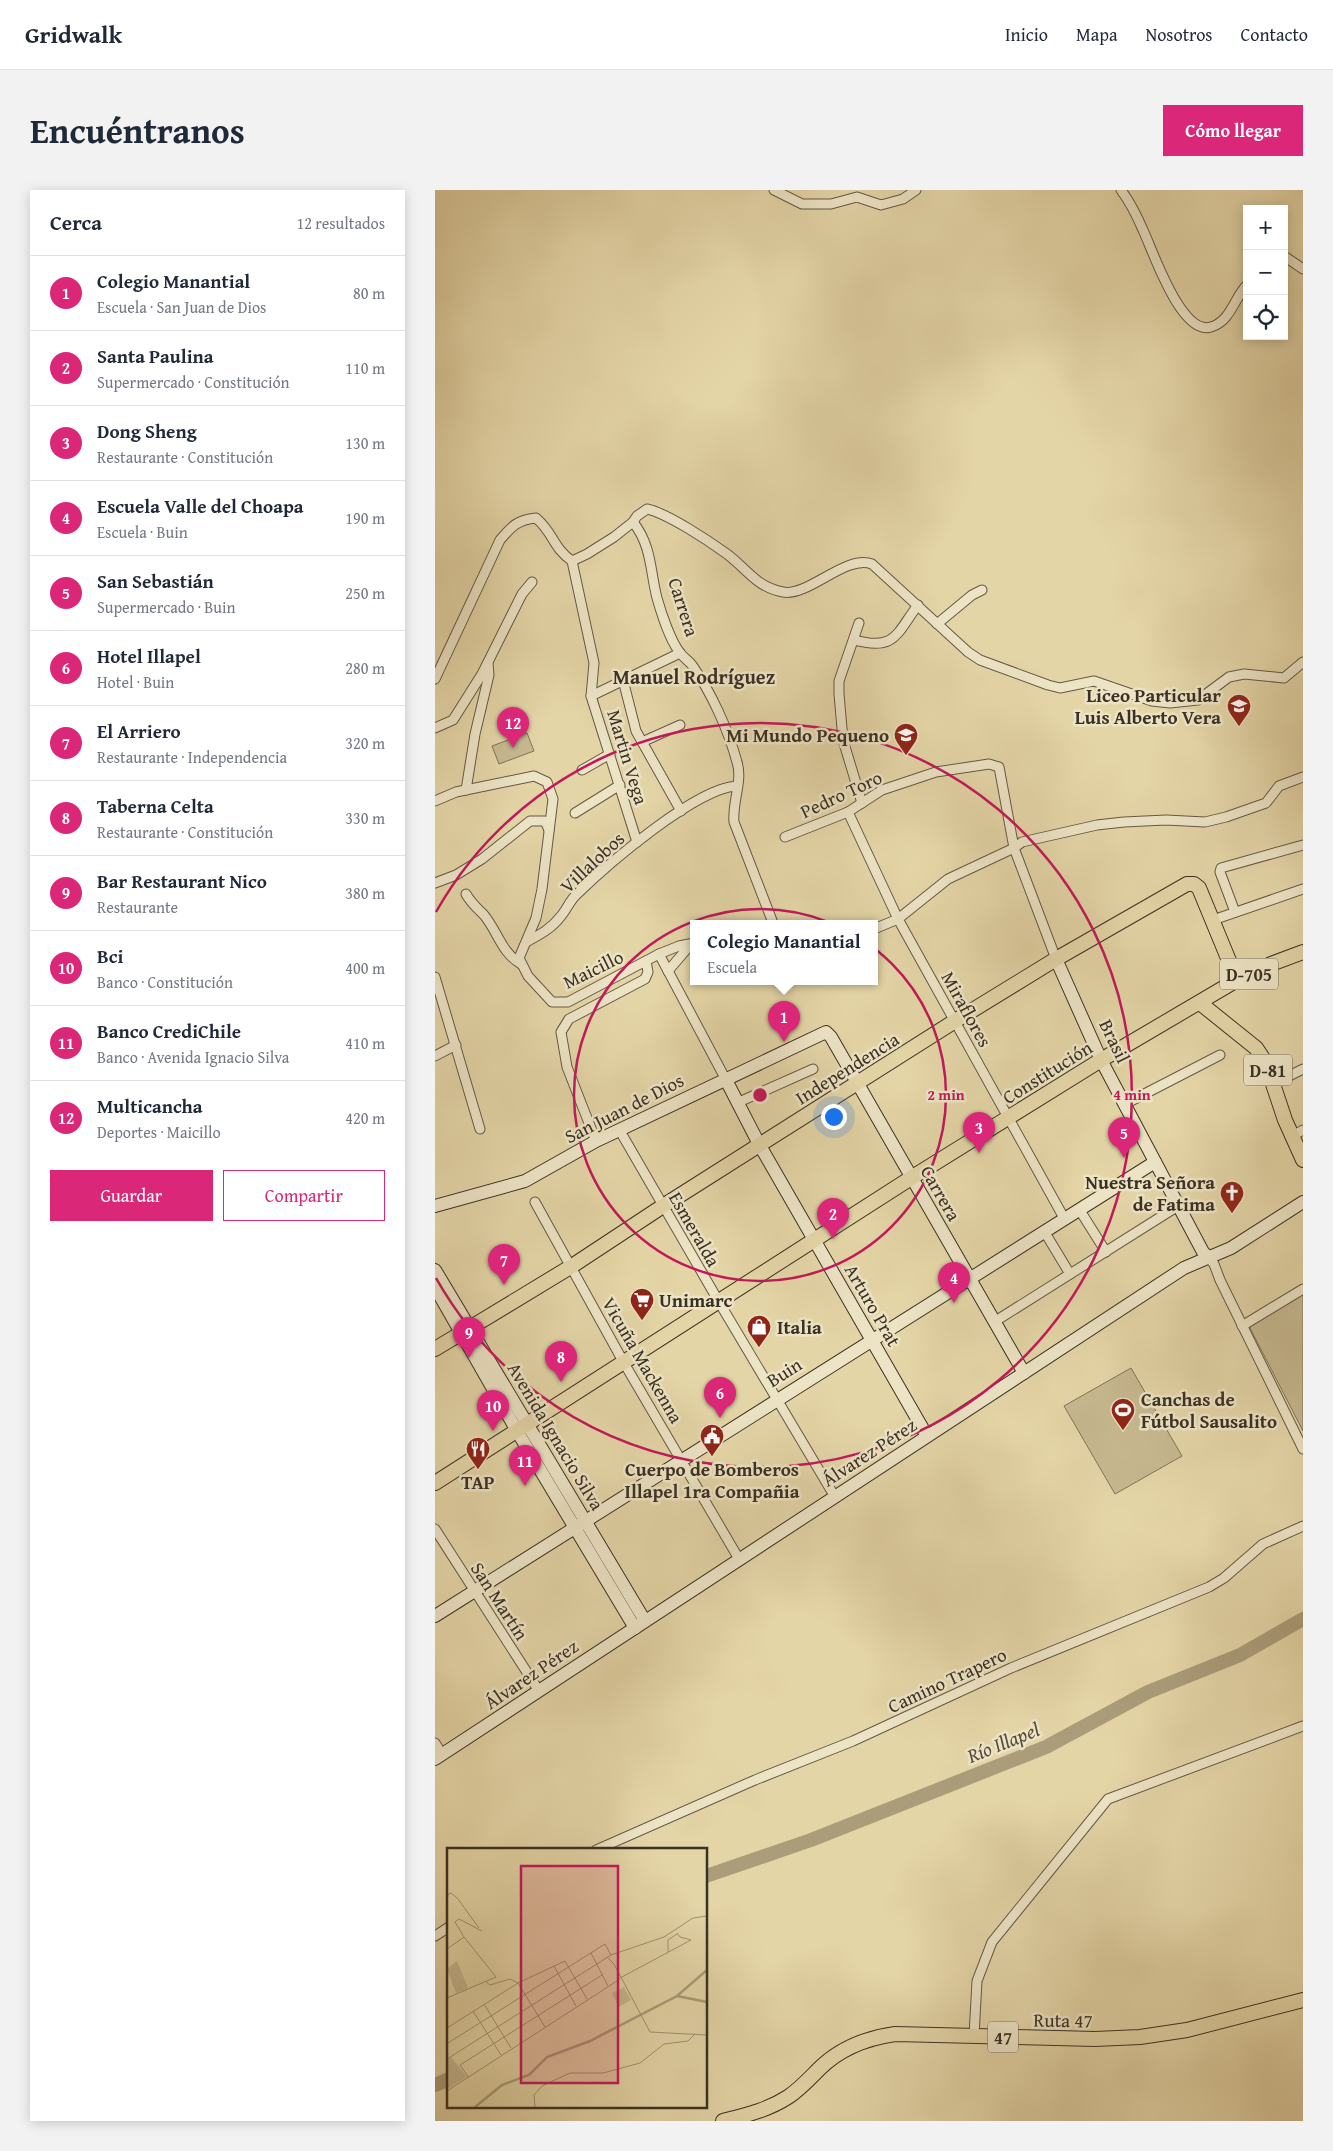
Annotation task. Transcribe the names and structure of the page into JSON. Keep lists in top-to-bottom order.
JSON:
{
  "streets": {
    "main road": [
      "D-705",
      "Independencia",
      "D-81",
      "Constitución",
      "Ruta 47",
      "47"
    ],
    "street": [
      "Carrera",
      "Martin Vega",
      "Pedro Toro",
      "Villalobos",
      "Maicillo",
      "Miraflores",
      "Brasil",
      "San Juan de Dios",
      "Esmeralda",
      "Arturo Prat",
      "Vicuña Mackenna",
      "Buin",
      "Avenida Ignacio Silva",
      "Álvarez Pérez",
      "San Martín",
      "Camino Trapero"
    ]
  },
  "crossings": [
    ["Carrera", "Villalobos"],
    ["Carrera", "Independencia"],
    ["Carrera", "Constitución"],
    ["Carrera", "San Juan de Dios"],
    ["Carrera", "Buin"],
    ["Carrera", "Álvarez Pérez"],
    ["Martin Vega", "Villalobos"],
    ["Pedro Toro", "Miraflores"],
    ["Pedro Toro", "Brasil"],
    ["Maicillo", "San Juan de Dios"],
    ["D-705", "Independencia"],
    ["D-705", "D-81"],
    ["D-705", "Constitución"],
    ["Miraflores", "Independencia"],
    ["Miraflores", "Constitución"],
    ["Miraflores", "Buin"],
    ["Brasil", "Independencia"],
    ["Brasil", "Constitución"],
    ["Brasil", "Buin"],
    ["Brasil", "Álvarez Pérez"],
    ["Independencia", "Esmeralda"],
    ["Independencia", "Arturo Prat"],
    ["Independencia", "Vicuña Mackenna"],
    ["Independencia", "Avenida Ignacio Silva"],
    ["D-81", "Constitución"],
    ["Constitución", "Esmeralda"],
    ["Constitución", "Arturo Prat"],
    ["Constitución", "Vicuña Mackenna"],
    ["Constitución", "Avenida Ignacio Silva"],
    ["San Juan de Dios", "Esmeralda"],
    ["San Juan de Dios", "Arturo Prat"],
    ["Esmeralda", "Buin"],
    ["Esmeralda", "Álvarez Pérez"],
    ["Arturo Prat", "Buin"],
    ["Arturo Prat", "Álvarez Pérez"],
    ["Vicuña Mackenna", "Buin"],
    ["Vicuña Mackenna", "Álvarez Pérez"],
    ["Buin", "Avenida Ignacio Silva"],
    ["Buin", "San Martín"],
    ["Avenida Ignacio Silva", "Álvarez Pérez"],
    ["Álvarez Pérez", "San Martín"]
  ],
  "districts": ["Manuel Rodríguez"],
  "water": ["Río Illapel"],
  "places": {
    "school or university": ["Liceo Particular Luis Alberto Vera", "Mi Mundo Pequeno"],
    "church": ["Nuestra Señora de Fatima"],
    "supermarket": ["Unimarc"],
    "shop": ["Italia"],
    "sports": ["Canchas de Fútbol Sausalito"],
    "public building": ["Cuerpo de Bomberos Illapel 1ra Compañia"],
    "restaurant": ["TAP"]
  },
  "page": {
    "header": "Gridwalk",
    "nav": [
      "Inicio",
      "Mapa",
      "Nosotros",
      "Contacto"
    ],
    "title": "Encuéntranos",
    "buttons": [
      "Cómo llegar",
      ["Guardar", "Compartir"]
    ],
    "heading": ["Cerca", "12 resultados"],
    "map_buttons": ["+", "−"],
    "list": [
      {
        "mark": "1",
        "name": "Colegio Manantial",
        "note": "Escuela · San Juan de Dios",
        "value": "80 m"
      },
      {
        "mark": "2",
        "name": "Santa Paulina",
        "note": "Supermercado · Constitución",
        "value": "110 m"
      },
      {
        "mark": "3",
        "name": "Dong Sheng",
        "note": "Restaurante · Constitución",
        "value": "130 m"
      },
      {
        "mark": "4",
        "name": "Escuela Valle del Choapa",
        "note": "Escuela · Buin",
        "value": "190 m"
      },
      {
        "mark": "5",
        "name": "San Sebastián",
        "note": "Supermercado · Buin",
        "value": "250 m"
      },
      {
        "mark": "6",
        "name": "Hotel Illapel",
        "note": "Hotel · Buin",
        "value": "280 m"
      },
      {
        "mark": "7",
        "name": "El Arriero",
        "note": "Restaurante · Independencia",
        "value": "320 m"
      },
      {
        "mark": "8",
        "name": "Taberna Celta",
        "note": "Restaurante · Constitución",
        "value": "330 m"
      },
      {
        "mark": "9",
        "name": "Bar Restaurant Nico",
        "note": "Restaurante",
        "value": "380 m"
      },
      {
        "mark": "10",
        "name": "Bci",
        "note": "Banco · Constitución",
        "value": "400 m"
      },
      {
        "mark": "11",
        "name": "Banco CrediChile",
        "note": "Banco · Avenida Ignacio Silva",
        "value": "410 m"
      },
      {
        "mark": "12",
        "name": "Multicancha",
        "note": "Deportes · Maicillo",
        "value": "420 m"
      }
    ],
    "pins": [
      "12",
      "1",
      "3",
      "5",
      "2",
      "7",
      "4",
      "9",
      "8",
      "6",
      "10",
      "11"
    ],
    "popup": ["Colegio Manantial", "Escuela"]
  },
  "rings": ["2 min", "4 min"]
}
